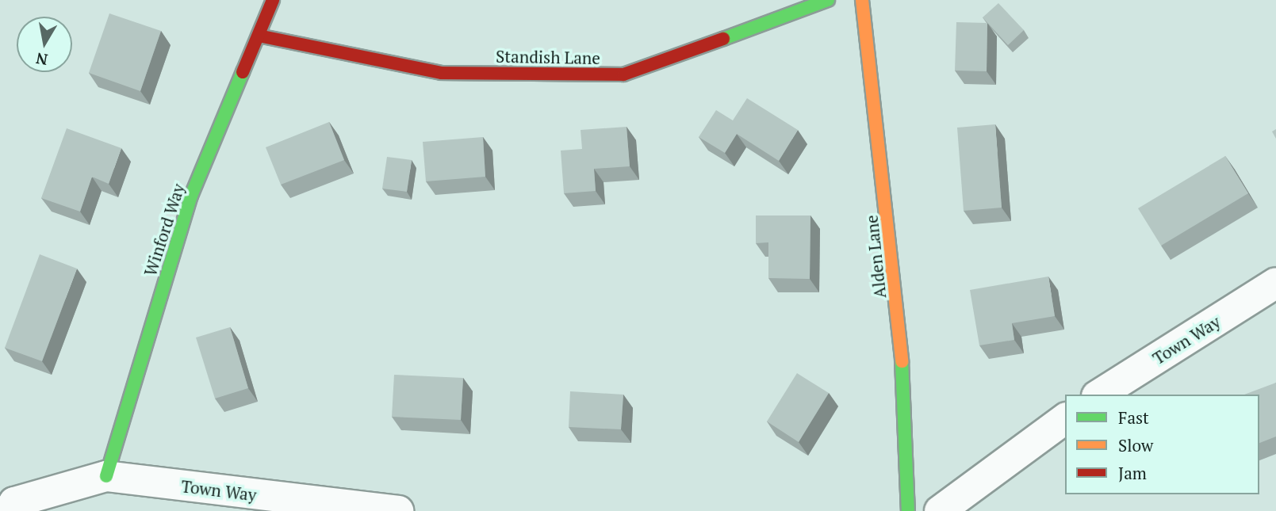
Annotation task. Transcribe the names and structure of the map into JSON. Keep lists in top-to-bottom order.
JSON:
{
  "streets": {
    "street": [
      "Standish Lane",
      "Winford Way",
      "Alden Lane",
      "Town Way"
    ]
  },
  "crossings": [
    ["Standish Lane", "Winford Way"],
    ["Winford Way", "Town Way"]
  ],
  "legend": ["Fast", "Slow", "Jam"],
  "north": "bottom"
}
